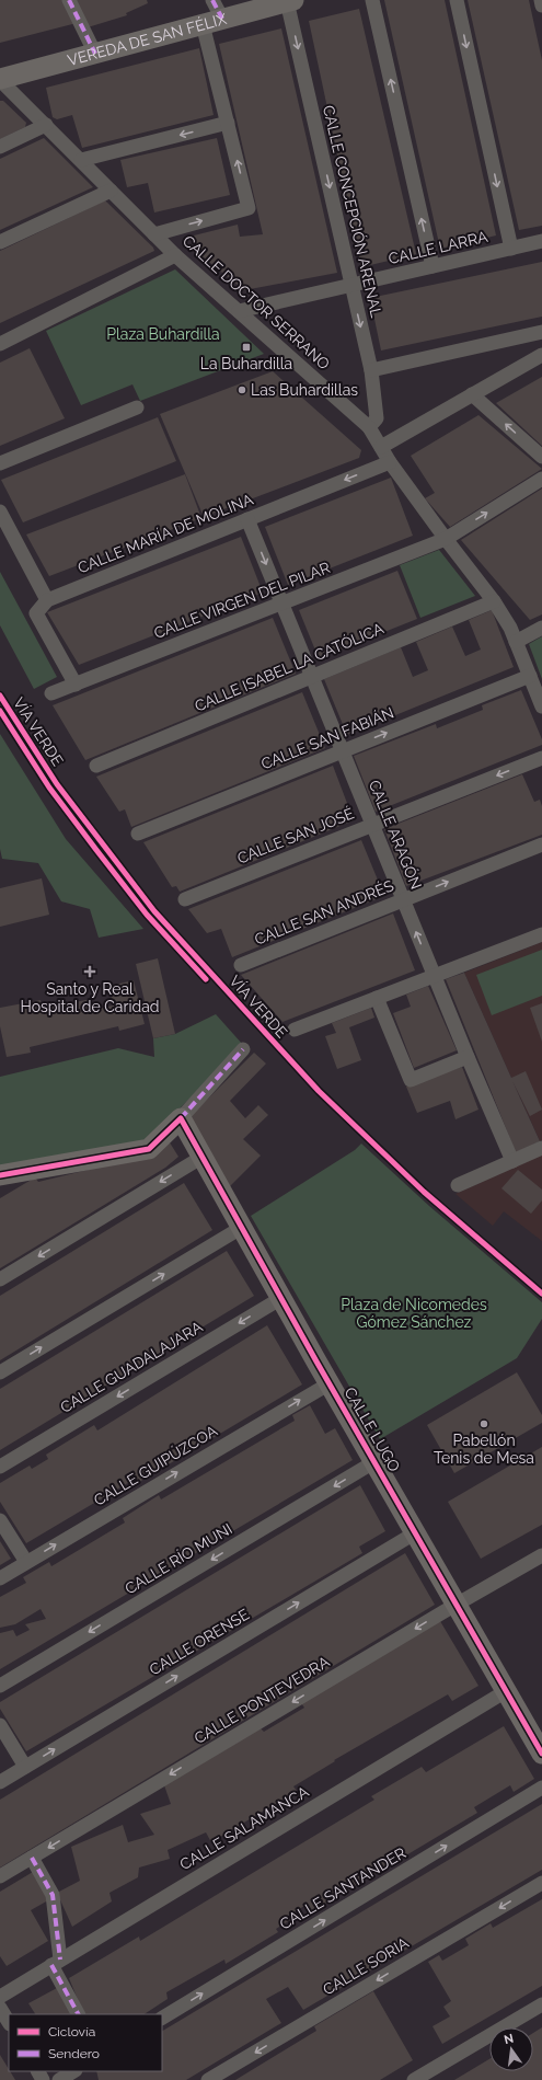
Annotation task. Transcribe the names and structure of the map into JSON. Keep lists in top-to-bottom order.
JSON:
{
  "streets": {
    "street": [
      "VEREDA DE SAN FÉLIX",
      "CALLE CONCEPCIÓN ARENAL",
      "CALLE LARRA",
      "CALLE DOCTOR SERRANO",
      "CALLE MARÍA DE MOLINA",
      "CALLE VIRGEN DEL PILAR",
      "CALLE ISABEL LA CATÓLICA",
      "CALLE SAN FABIÁN",
      "CALLE ARAGÓN",
      "CALLE SAN JOSÉ",
      "CALLE SAN ANDRÉS",
      "CALLE GUADALAJARA",
      "CALLE LUGO",
      "CALLE GUIPÚZCOA",
      "CALLE RÍO MUNI",
      "CALLE ORENSE",
      "CALLE PONTEVEDRA",
      "CALLE SALAMANCA",
      "CALLE SANTANDER",
      "CALLE SORIA"
    ],
    "cycle path": ["VÍA VERDE"]
  },
  "crossings": [
    ["VEREDA DE SAN FÉLIX", "CALLE CONCEPCIÓN ARENAL"],
    ["VEREDA DE SAN FÉLIX", "CALLE DOCTOR SERRANO"],
    ["CALLE CONCEPCIÓN ARENAL", "CALLE LARRA"],
    ["CALLE CONCEPCIÓN ARENAL", "CALLE DOCTOR SERRANO"],
    ["CALLE LARRA", "CALLE DOCTOR SERRANO"],
    ["CALLE DOCTOR SERRANO", "CALLE MARÍA DE MOLINA"],
    ["CALLE DOCTOR SERRANO", "CALLE VIRGEN DEL PILAR"],
    ["CALLE DOCTOR SERRANO", "CALLE ISABEL LA CATÓLICA"],
    ["CALLE DOCTOR SERRANO", "CALLE SAN FABIÁN"],
    ["CALLE MARÍA DE MOLINA", "CALLE ARAGÓN"],
    ["CALLE VIRGEN DEL PILAR", "CALLE ARAGÓN"],
    ["CALLE ISABEL LA CATÓLICA", "CALLE ARAGÓN"],
    ["CALLE SAN FABIÁN", "CALLE ARAGÓN"],
    ["CALLE ARAGÓN", "CALLE SAN JOSÉ"],
    ["CALLE ARAGÓN", "CALLE SAN ANDRÉS"],
    ["CALLE GUADALAJARA", "CALLE LUGO"],
    ["CALLE LUGO", "CALLE GUIPÚZCOA"],
    ["CALLE LUGO", "CALLE RÍO MUNI"],
    ["CALLE LUGO", "CALLE ORENSE"],
    ["CALLE LUGO", "CALLE PONTEVEDRA"],
    ["CALLE LUGO", "CALLE SALAMANCA"]
  ],
  "one_way": [
    "CALLE MARÍA DE MOLINA",
    "CALLE SAN FABIÁN",
    "CALLE SAN JOSÉ",
    "CALLE GUIPÚZCOA",
    "CALLE RÍO MUNI",
    "CALLE ORENSE",
    "CALLE PONTEVEDRA",
    "CALLE SANTANDER"
  ],
  "parks": ["Plaza Buhardilla", "Plaza de Nicomedes Gómez Sánchez"],
  "places": {
    "transit": ["La Buhardilla"],
    "other": ["Las Buhardillas", "Pabellón Tenis de Mesa"],
    "health": ["Santo y Real Hospital de Caridad"]
  },
  "legend": ["Ciclovía", "Sendero"],
  "north": "top"
}
